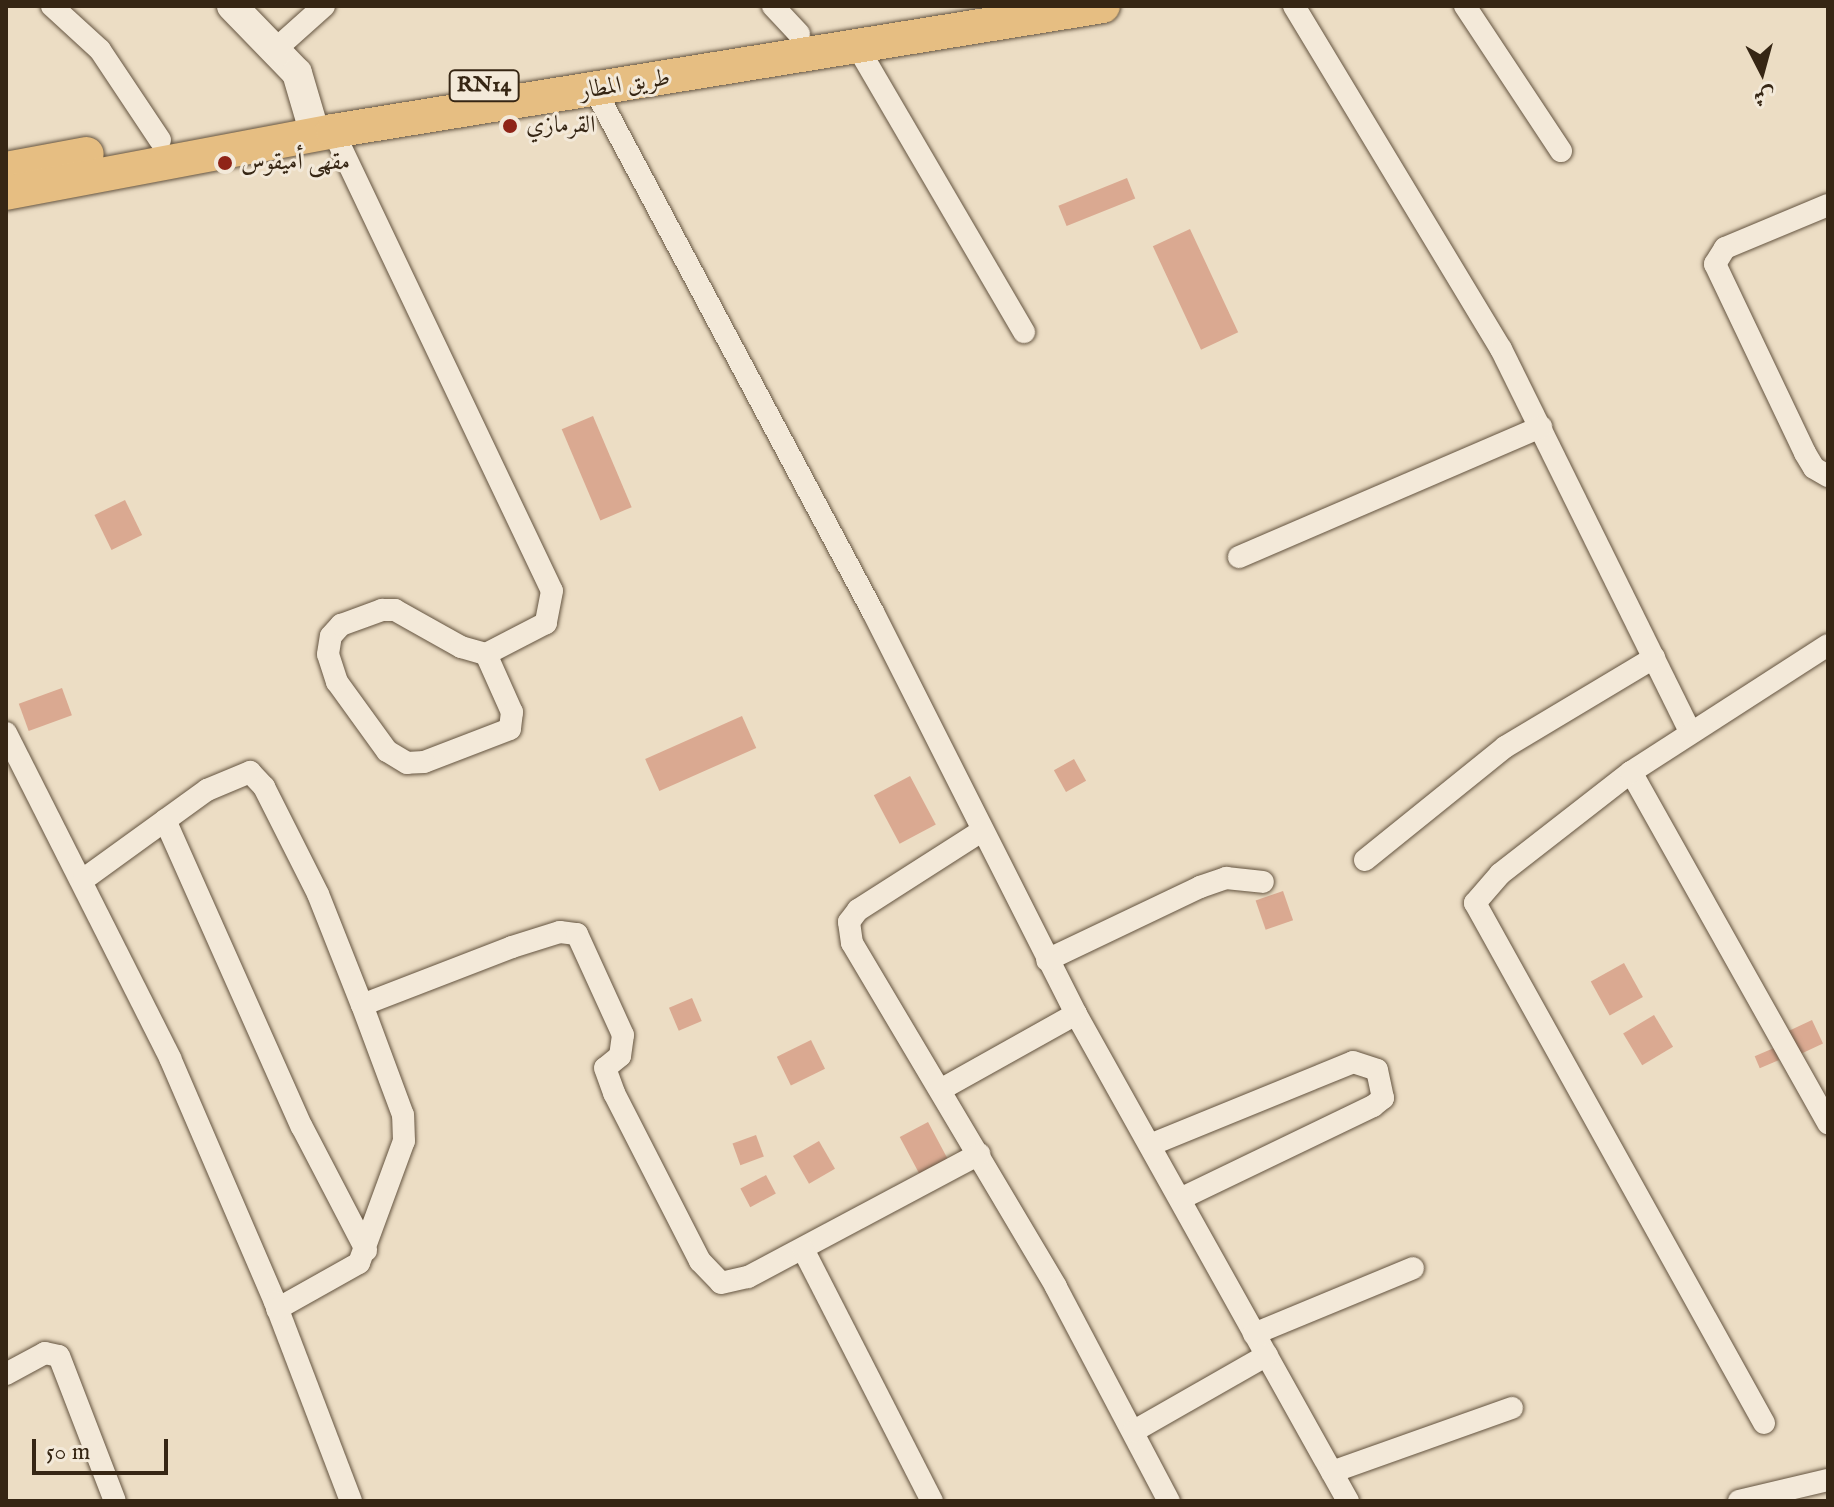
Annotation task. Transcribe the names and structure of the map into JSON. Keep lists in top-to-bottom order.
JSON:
{
  "streets": {
    "main road": ["طريق المطار", "RN14"]
  },
  "places": ["القرمازي", "مقهى أميقوس"],
  "scale_bar": "50 m",
  "north": "bottom"
}
